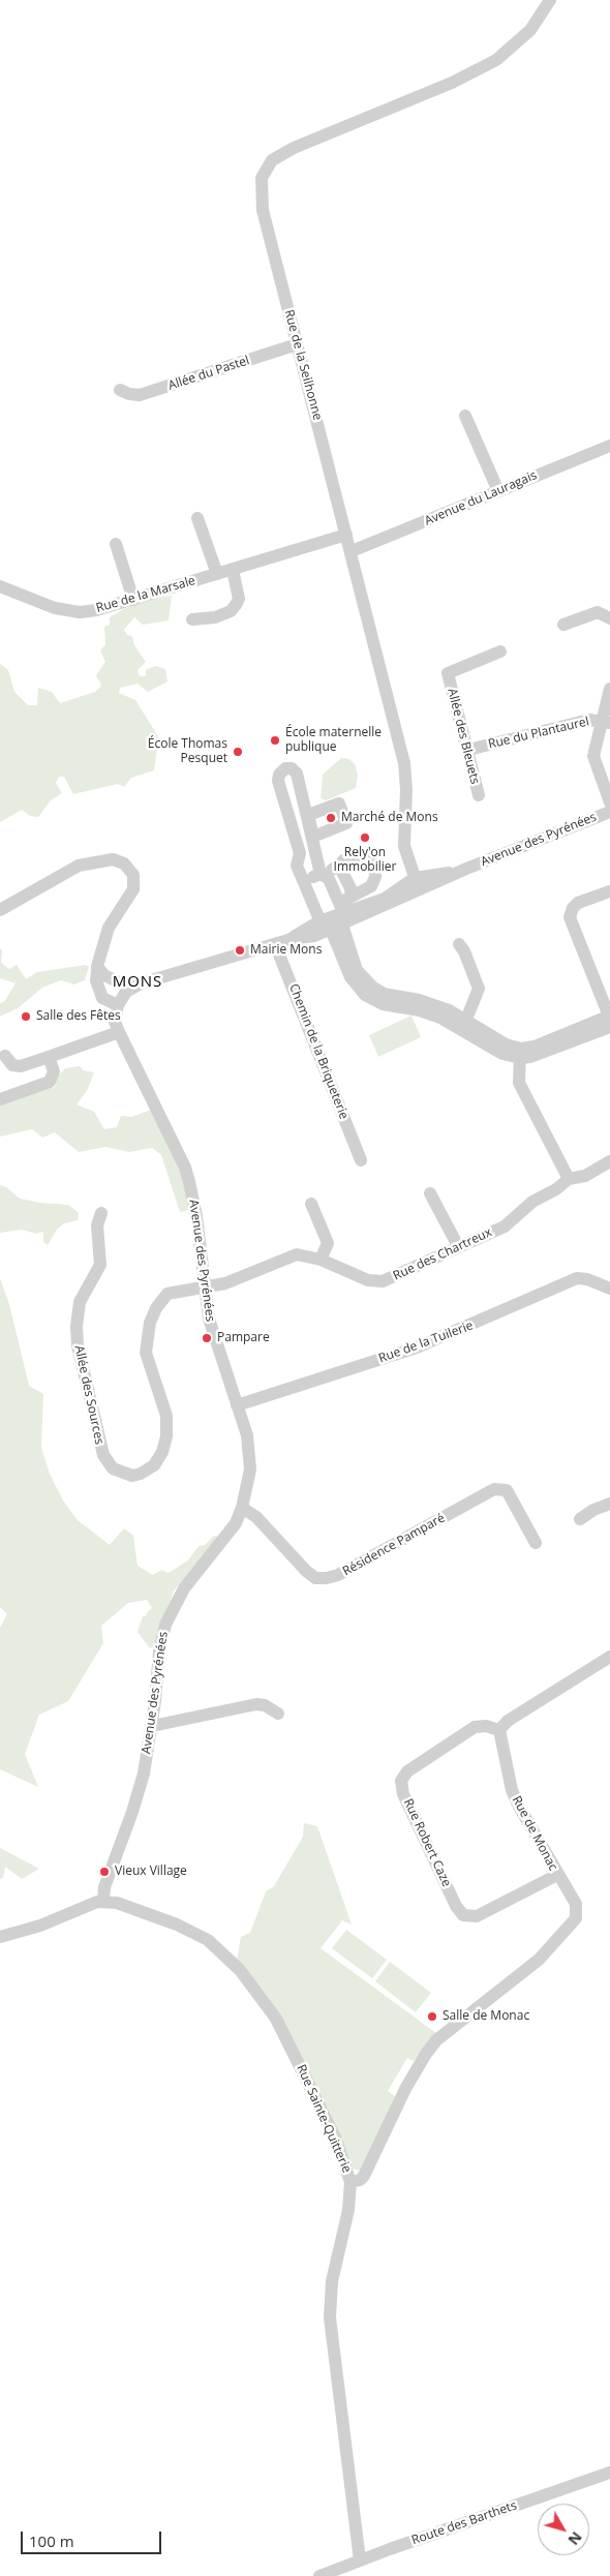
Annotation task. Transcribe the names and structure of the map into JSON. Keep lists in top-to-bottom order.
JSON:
{
  "streets": {
    "street": [
      "Rue de la Seilhonne",
      "Allée du Pastel",
      "Avenue du Lauragais",
      "Rue de la Marsale",
      "Rue du Plantaurel",
      "Allée des Bleuets",
      "Avenue des Pyrénées",
      "Chemin de la Briqueterie",
      "Rue des Chartreux",
      "Rue de la Tuilerie",
      "Allée des Sources",
      "Résidence Pamparé",
      "Rue de Monac",
      "Rue Robert Caze",
      "Rue Sainte-Quitterie",
      "Route des Barthets"
    ]
  },
  "crossings": [
    ["Rue de la Seilhonne", "Allée du Pastel"],
    ["Rue de la Seilhonne", "Avenue du Lauragais"],
    ["Rue de la Seilhonne", "Rue de la Marsale"],
    ["Rue de la Seilhonne", "Avenue des Pyrénées"],
    ["Rue du Plantaurel", "Allée des Bleuets"],
    ["Avenue des Pyrénées", "Chemin de la Briqueterie"],
    ["Avenue des Pyrénées", "Rue des Chartreux"],
    ["Avenue des Pyrénées", "Rue de la Tuilerie"],
    ["Avenue des Pyrénées", "Allée des Sources"],
    ["Avenue des Pyrénées", "Résidence Pamparé"],
    ["Avenue des Pyrénées", "Rue Sainte-Quitterie"],
    ["Rue des Chartreux", "Allée des Sources"],
    ["Rue de Monac", "Rue Robert Caze"],
    ["Rue de Monac", "Rue Sainte-Quitterie"],
    ["Rue Sainte-Quitterie", "Route des Barthets"]
  ],
  "districts": ["MONS"],
  "places": [
    "École maternelle publique",
    "École Thomas Pesquet",
    "Marché de Mons",
    "Rely'on Immobilier",
    "Mairie Mons",
    "Salle des Fêtes",
    "Pampare",
    "Vieux Village",
    "Salle de Monac"
  ],
  "scale_bar": "100 m",
  "north": "bottom right"
}
